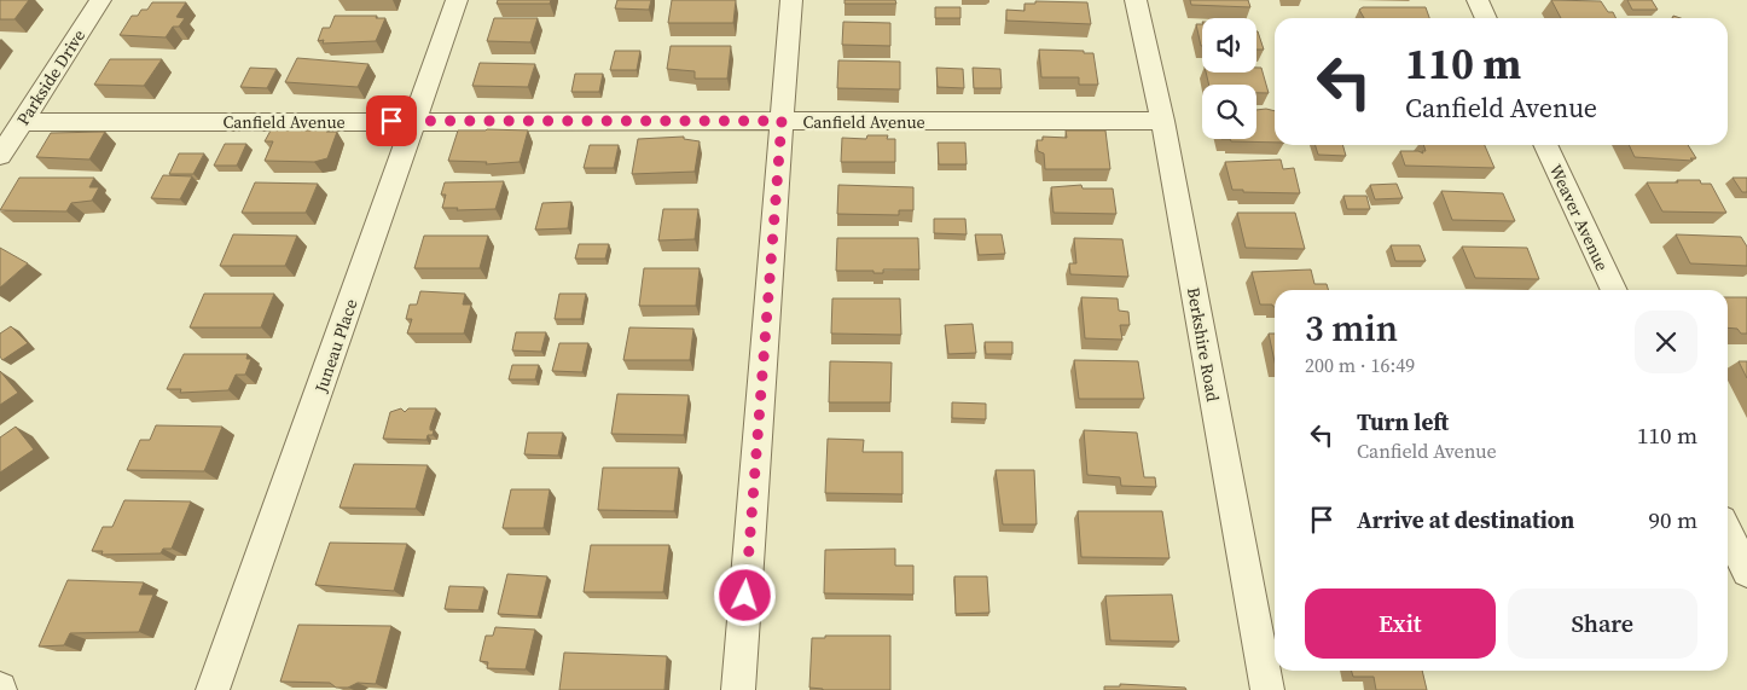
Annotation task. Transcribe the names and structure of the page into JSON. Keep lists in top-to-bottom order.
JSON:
{
  "streets": {
    "street": [
      "Parkside Drive",
      "Canfield Avenue",
      "Weaver Avenue",
      "Berkshire Road",
      "Juneau Place"
    ]
  },
  "crossings": [
    ["Parkside Drive", "Canfield Avenue"],
    ["Canfield Avenue", "Berkshire Road"],
    ["Canfield Avenue", "Juneau Place"]
  ],
  "page": {
    "turn": ["110 m", "Canfield Avenue"],
    "heading": ["3 min", "200 m · 16:49"],
    "list": [
      {
        "name": "Turn left",
        "note": "Canfield Avenue",
        "value": "110 m"
      },
      {
        "name": "Arrive at destination",
        "value": "90 m"
      }
    ],
    "buttons": ["Exit", "Share"]
  }
}
